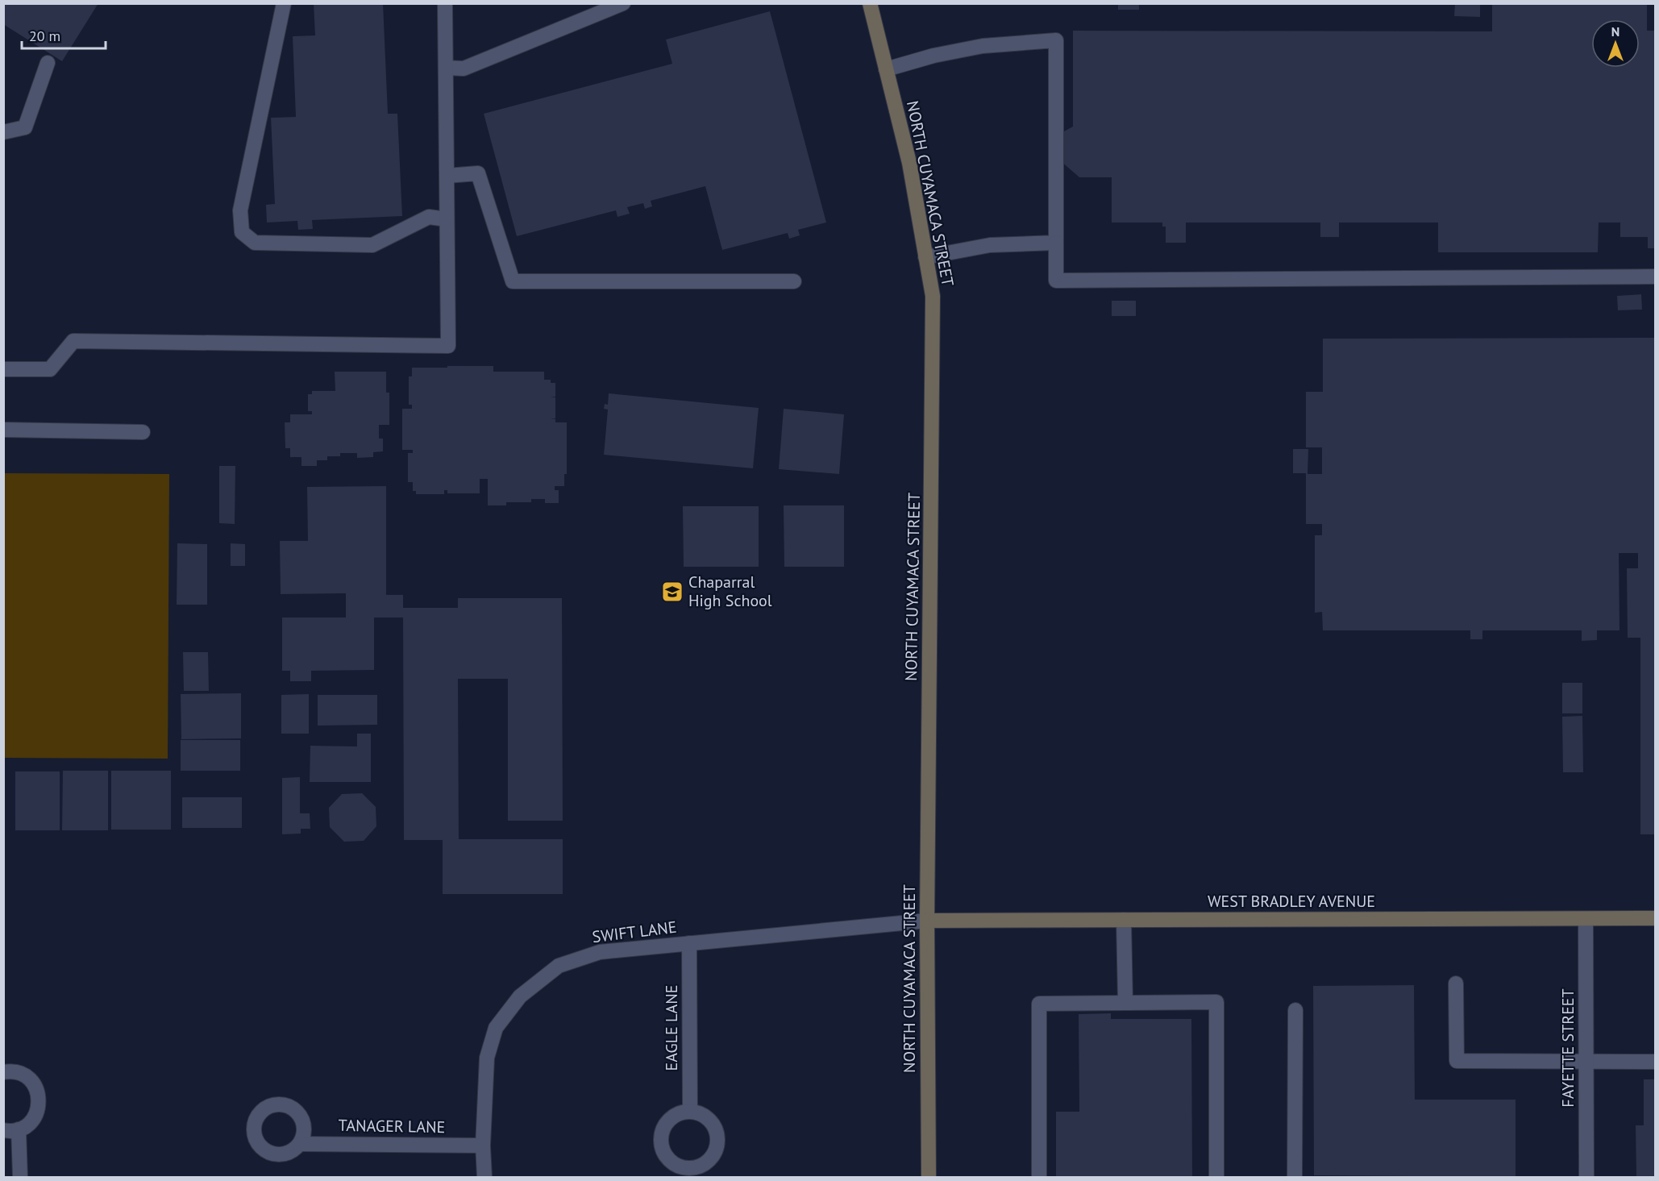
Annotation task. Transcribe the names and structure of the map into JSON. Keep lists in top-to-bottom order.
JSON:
{
  "streets": {
    "main road": ["NORTH CUYAMACA STREET", "WEST BRADLEY AVENUE"],
    "street": [
      "SWIFT LANE",
      "EAGLE LANE",
      "FAYETTE STREET",
      "TANAGER LANE"
    ]
  },
  "crossings": [
    ["NORTH CUYAMACA STREET", "WEST BRADLEY AVENUE"],
    ["NORTH CUYAMACA STREET", "SWIFT LANE"],
    ["WEST BRADLEY AVENUE", "SWIFT LANE"],
    ["WEST BRADLEY AVENUE", "FAYETTE STREET"],
    ["SWIFT LANE", "EAGLE LANE"],
    ["SWIFT LANE", "TANAGER LANE"]
  ],
  "places": {
    "school or university": ["Chaparral High School"]
  },
  "scale_bar": "20 m",
  "north": "top"
}
